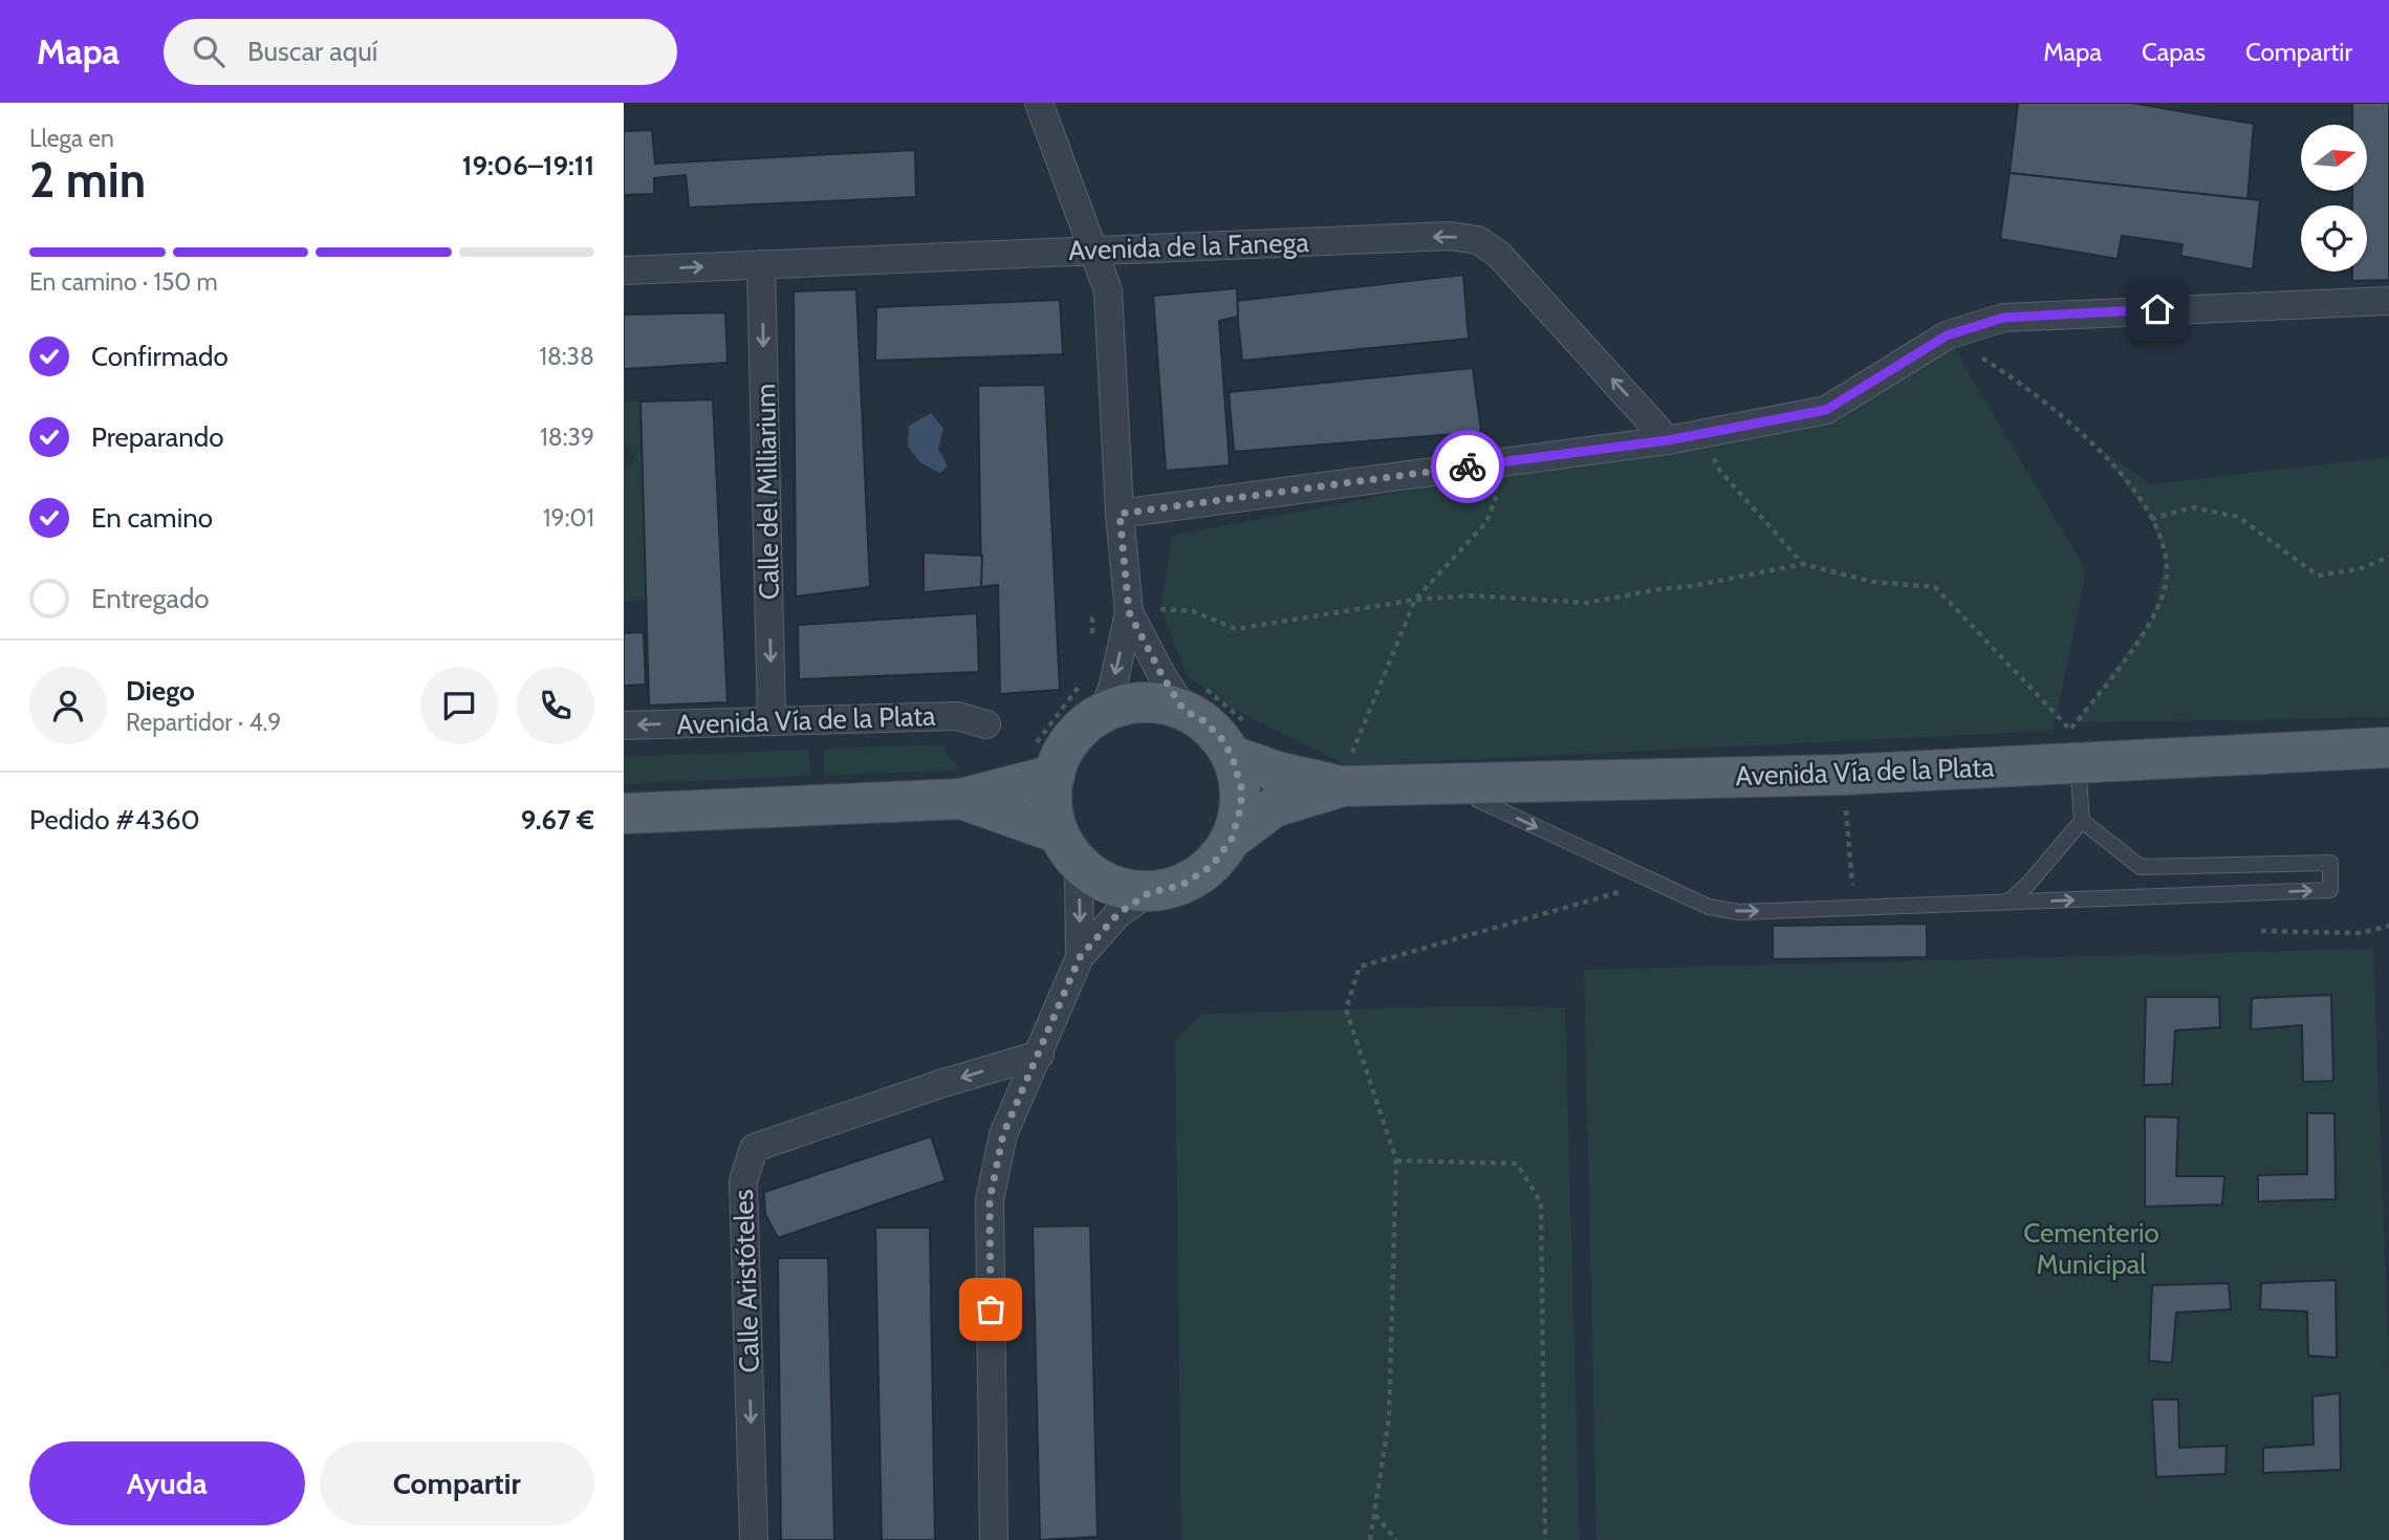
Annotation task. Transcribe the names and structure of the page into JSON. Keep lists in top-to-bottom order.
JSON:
{
  "streets": {
    "main road": ["Avenida Vía de la Plata"],
    "street": ["Avenida de la Fanega", "Calle del Milliarium", "Calle Aristóteles"]
  },
  "crossings": [
    ["Avenida de la Fanega", "Calle del Milliarium"],
    ["Calle del Milliarium", "Avenida Vía de la Plata"]
  ],
  "one_way": ["Calle del Milliarium", "Calle Aristóteles"],
  "parks": ["Cementerio Municipal"],
  "north": "right",
  "page": {
    "header": "Mapa",
    "search": "Buscar aquí",
    "nav": ["Mapa", "Capas", "Compartir"],
    "heading": ["2 min", "Llega en", "19:06–19:11"],
    "panel": [
      "Diego",
      "Repartidor · 4.9",
      "Pedido #4360",
      "9.67 €"
    ],
    "bar": "En camino · 150 m",
    "list": [
      ["Confirmado", "18:38"],
      ["Preparando", "18:39"],
      ["En camino", "19:01"],
      "Entregado"
    ],
    "buttons": ["Ayuda", "Compartir"]
  }
}
